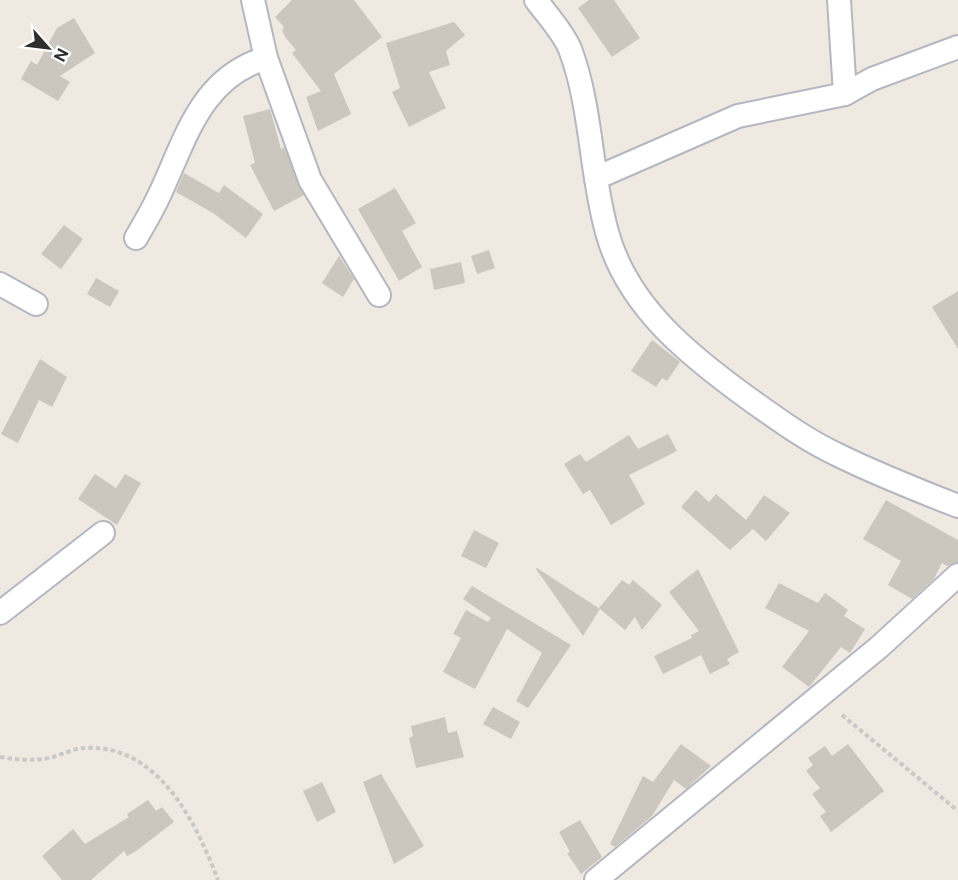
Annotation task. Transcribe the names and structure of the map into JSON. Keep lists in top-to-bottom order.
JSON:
{
  "north": "bottom right"
}
